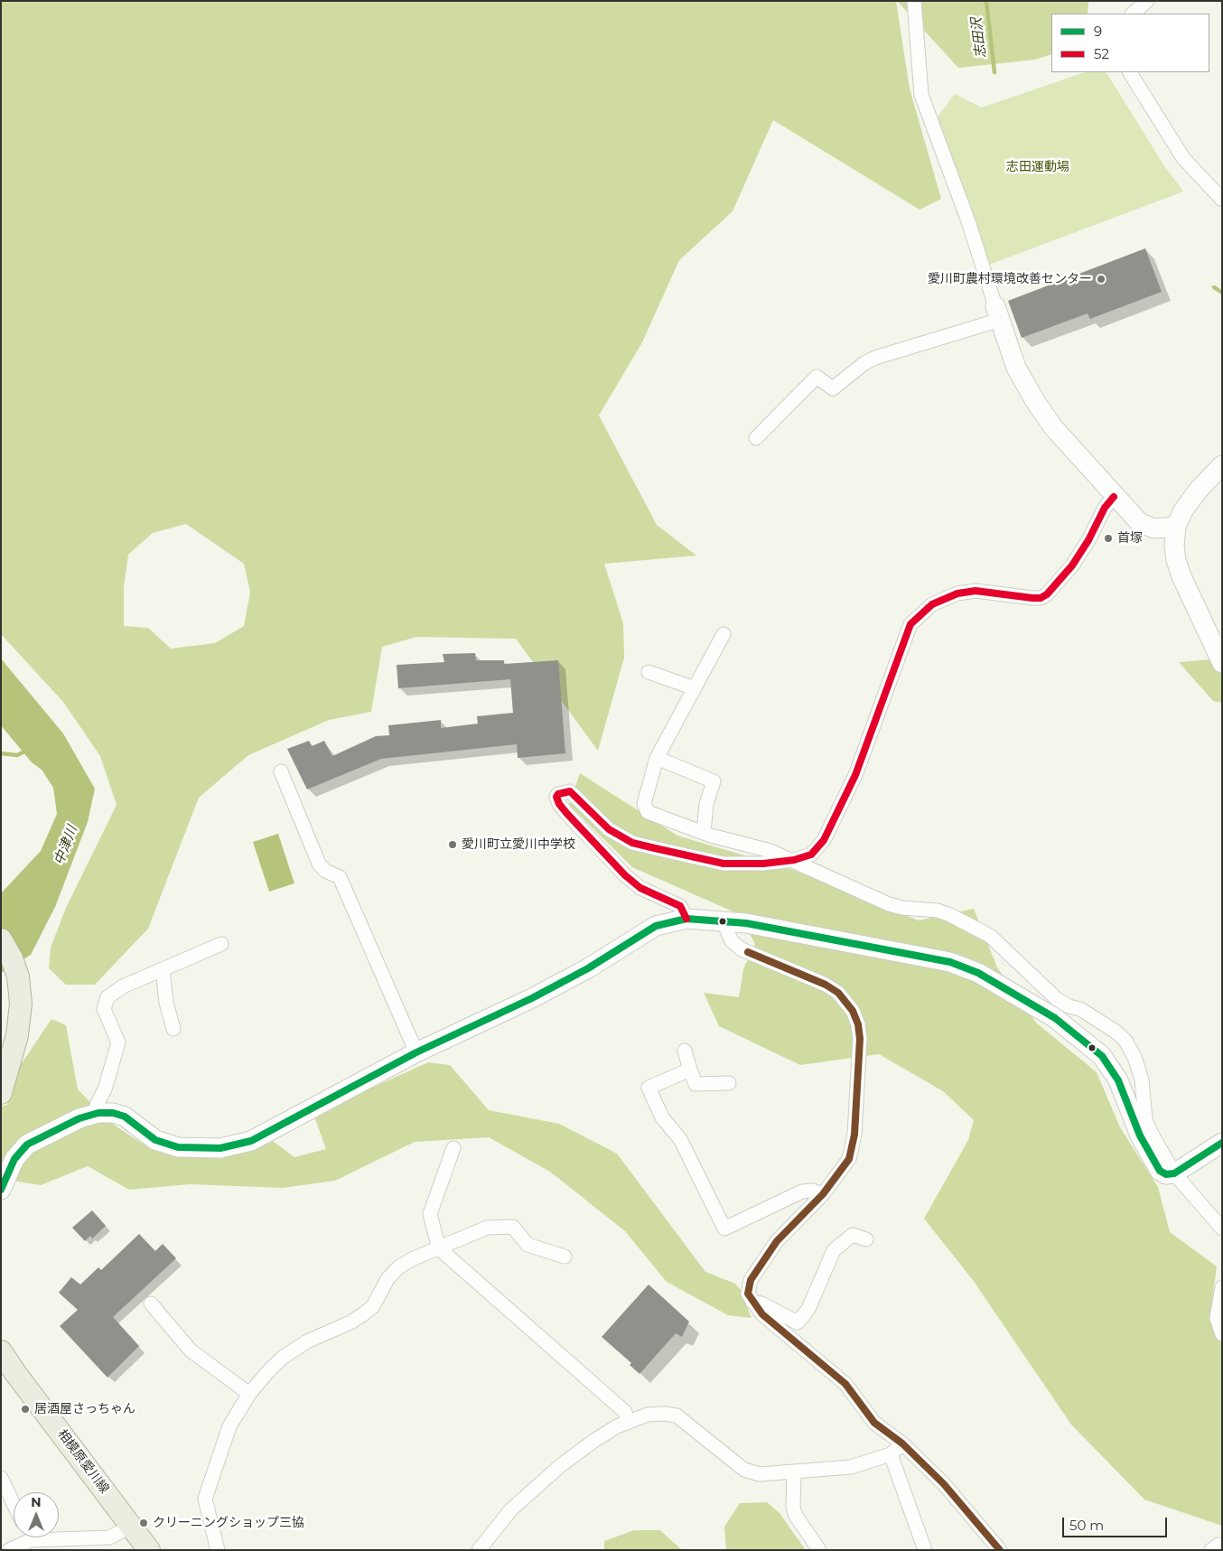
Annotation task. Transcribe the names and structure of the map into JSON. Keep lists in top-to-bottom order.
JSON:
{
  "streets": {
    "main road": ["相模原愛川線"]
  },
  "water": ["志田沢", "中津川"],
  "parks": ["志田運動場"],
  "places": [
    "愛川町農村環境改善センター",
    "首塚",
    "愛川町立愛川中学校",
    "居酒屋さっちゃん",
    "クリーニングショップ三協"
  ],
  "lines": ["transit line 52", "transit line 9"],
  "legend": ["9", "52"],
  "scale_bar": "50 m",
  "north": "top"
}
